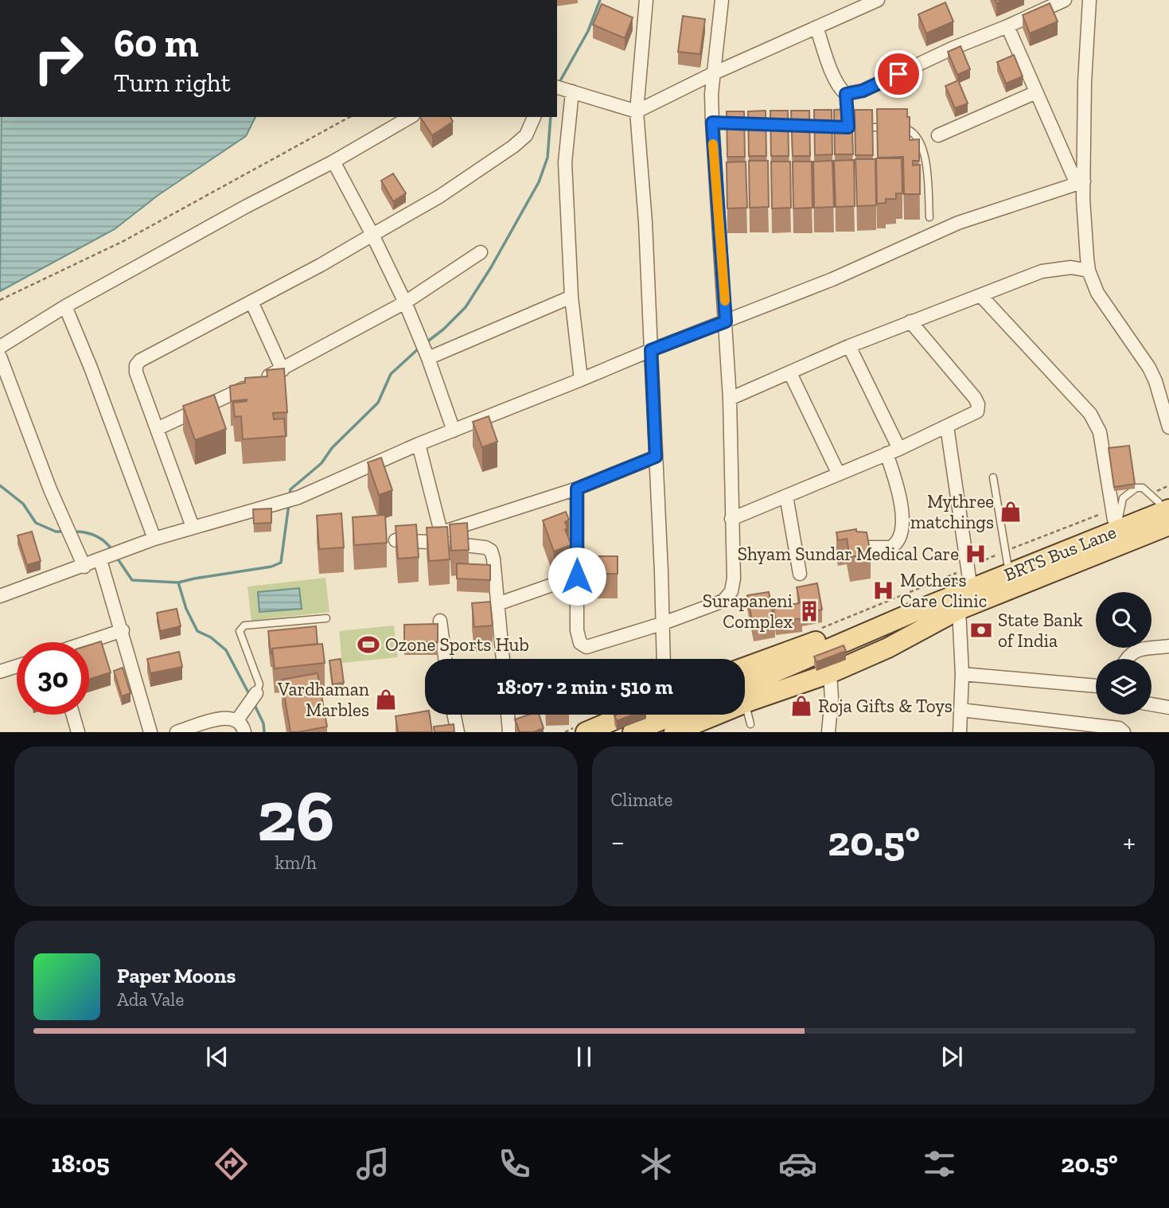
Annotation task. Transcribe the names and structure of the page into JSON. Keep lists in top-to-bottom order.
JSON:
{
  "streets": {
    "main road": ["BRTS Bus Lane"]
  },
  "places": {
    "shop": ["Mythree matchings", "Vardhaman Marbles", "Roja Gifts & Toys"],
    "hospital": ["Shyam Sundar Medical Care", "Mothers Care Clinic"],
    "building": ["Surapaneni Complex"],
    "bank": ["State Bank of India"],
    "sports": ["Ozone Sports Hub"]
  },
  "page": {
    "turn": ["60 m", "Turn right"],
    "limit": "30",
    "trip": "18:07 · 2 min · 510 m",
    "tile": [
      ["26", "km/h"],
      "Climate"
    ],
    "heat": ["−", "20.5°", "+"],
    "song": ["Paper Moons", "Ada Vale"],
    "tabs": ["18:05", "20.5°"]
  }
}
